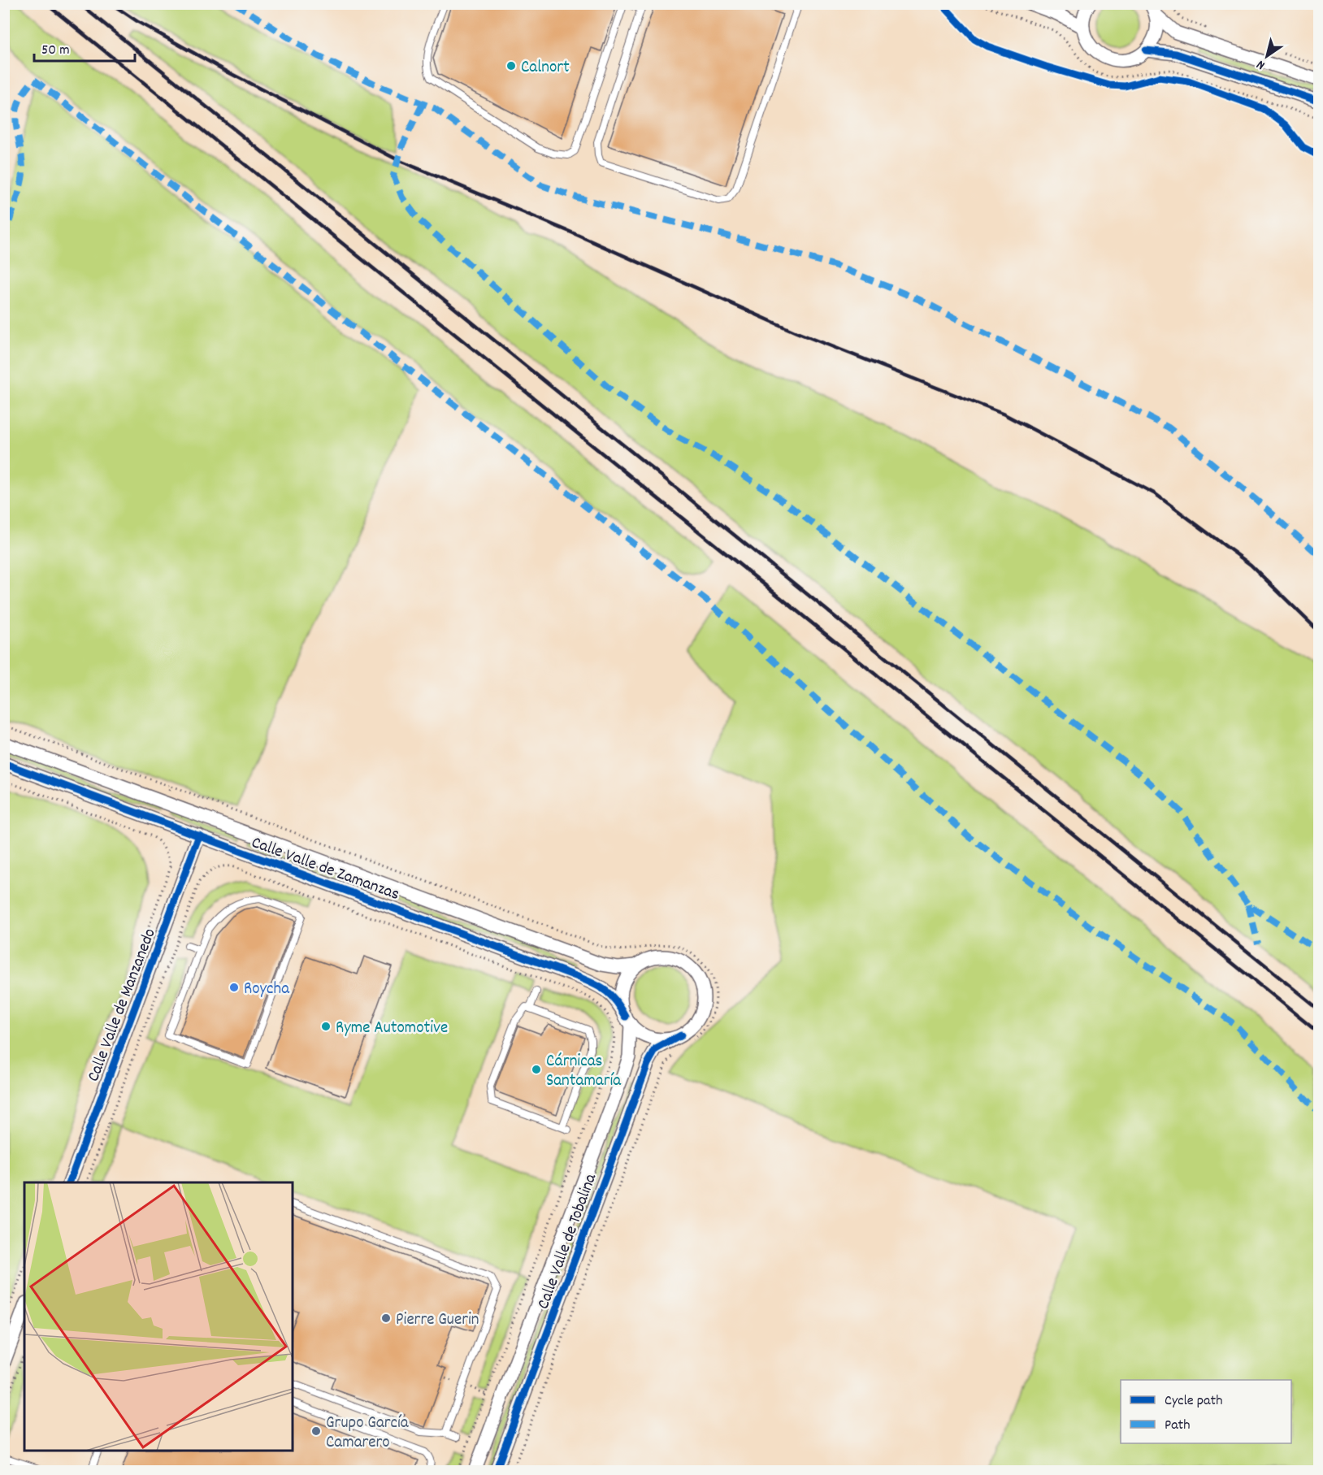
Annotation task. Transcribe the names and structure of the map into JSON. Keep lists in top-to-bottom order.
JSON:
{
  "streets": {
    "street": ["Calle Valle de Zamanzas", "Calle Valle de Manzanedo", "Calle Valle de Tobalina"]
  },
  "crossings": [
    ["Calle Valle de Zamanzas", "Calle Valle de Manzanedo"],
    ["Calle Valle de Zamanzas", "Calle Valle de Tobalina"]
  ],
  "places": [
    "Calnort",
    "Roycha",
    "Ryme Automotive",
    "Cárnicas Santamaría",
    "Pierre Guerin",
    "Grupo García Camarero"
  ],
  "legend": ["Cycle path", "Path"],
  "scale_bar": "50 m",
  "north": "bottom left"
}
